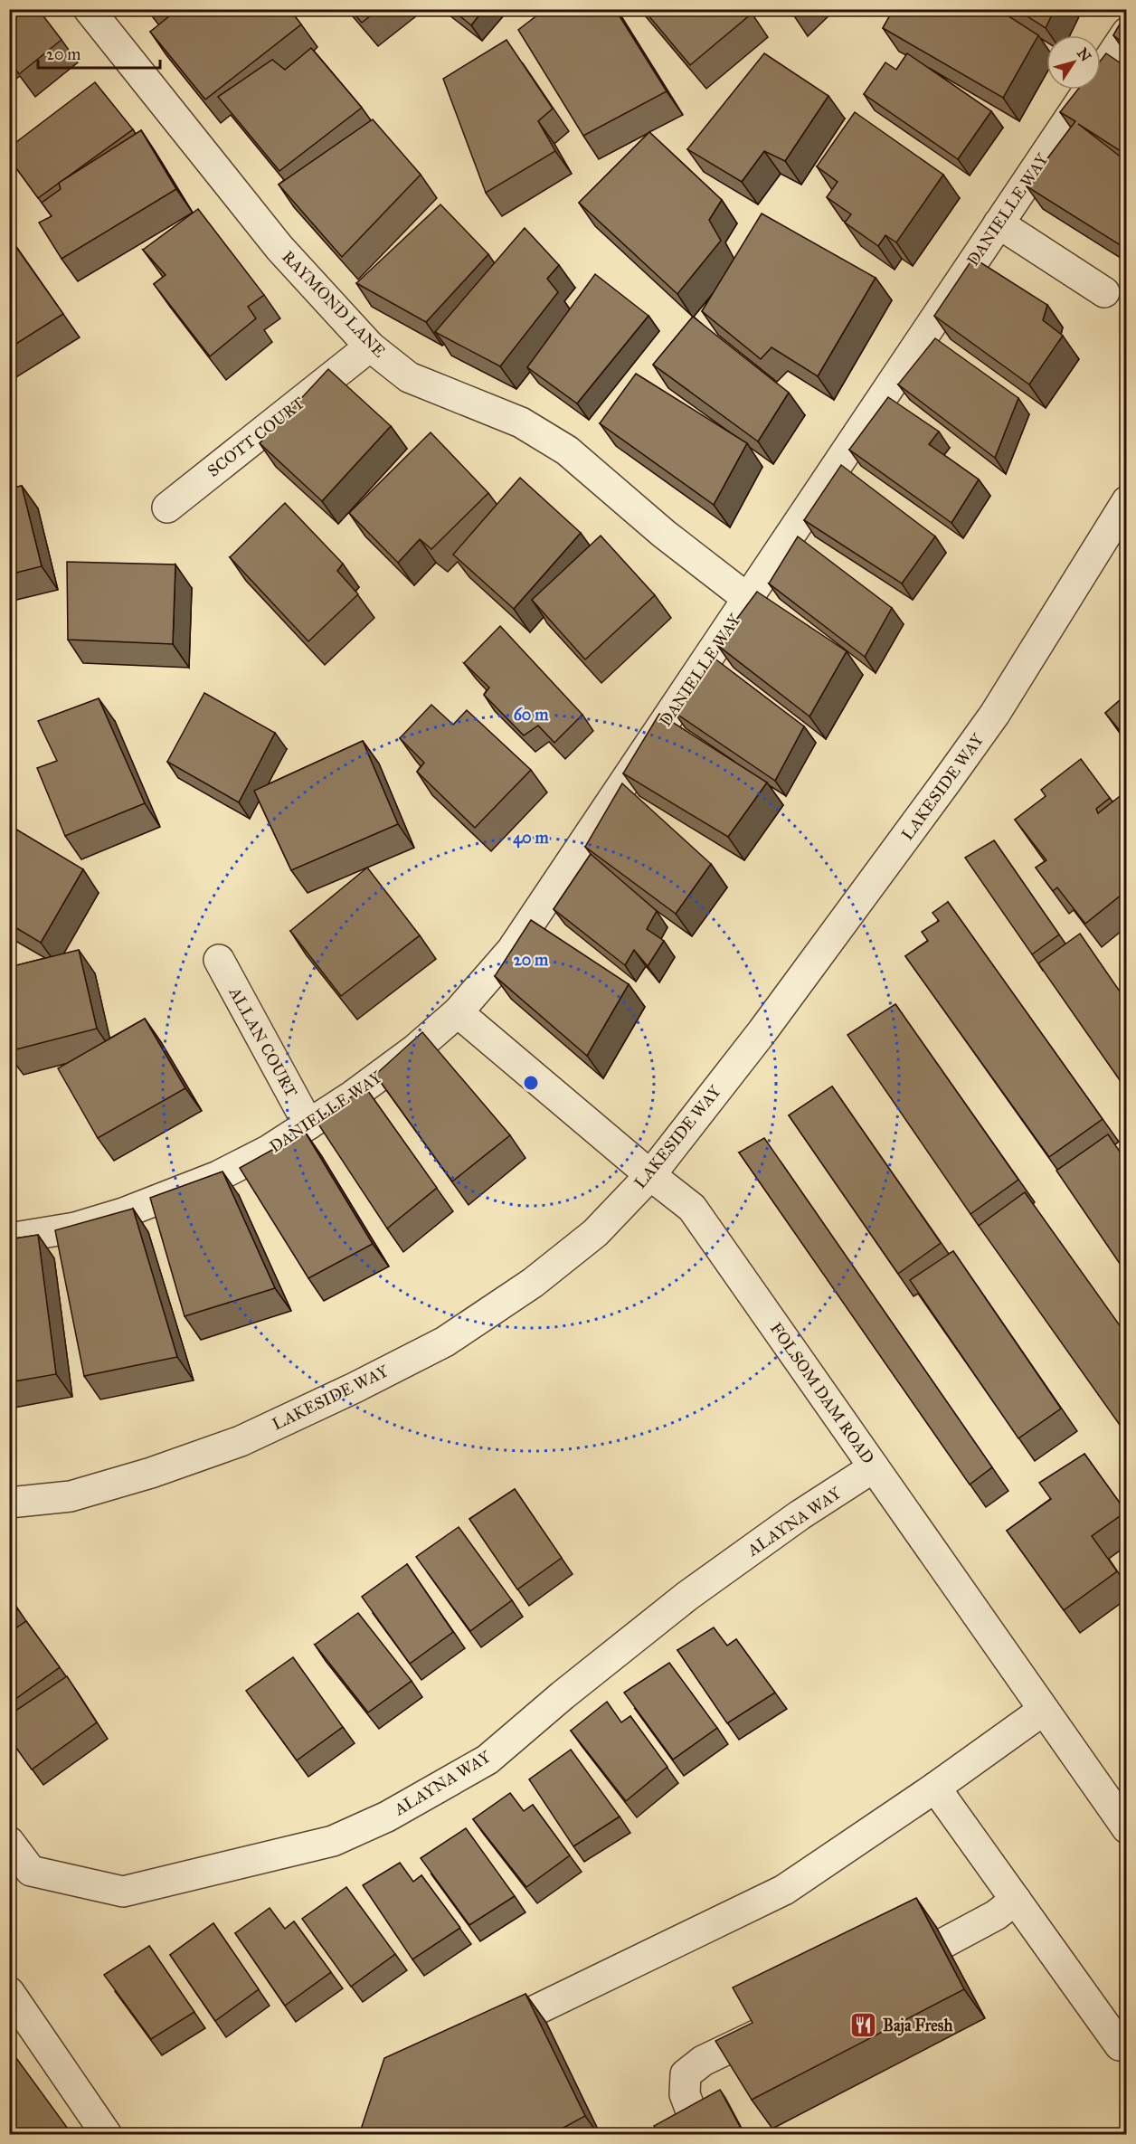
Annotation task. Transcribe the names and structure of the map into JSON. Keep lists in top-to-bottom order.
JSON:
{
  "streets": {
    "street": [
      "DANIELLE WAY",
      "RAYMOND LANE",
      "SCOTT COURT",
      "LAKESIDE WAY",
      "ALLAN COURT",
      "FOLSOM DAM ROAD",
      "ALAYNA WAY"
    ]
  },
  "crossings": [
    ["DANIELLE WAY", "RAYMOND LANE"],
    ["DANIELLE WAY", "ALLAN COURT"],
    ["DANIELLE WAY", "FOLSOM DAM ROAD"],
    ["RAYMOND LANE", "SCOTT COURT"],
    ["LAKESIDE WAY", "FOLSOM DAM ROAD"],
    ["FOLSOM DAM ROAD", "ALAYNA WAY"]
  ],
  "places": {
    "restaurant": ["Baja Fresh"]
  },
  "scale_bar": "20 m",
  "north": "top right",
  "rings": ["60 m", "40 m", "20 m"]
}
